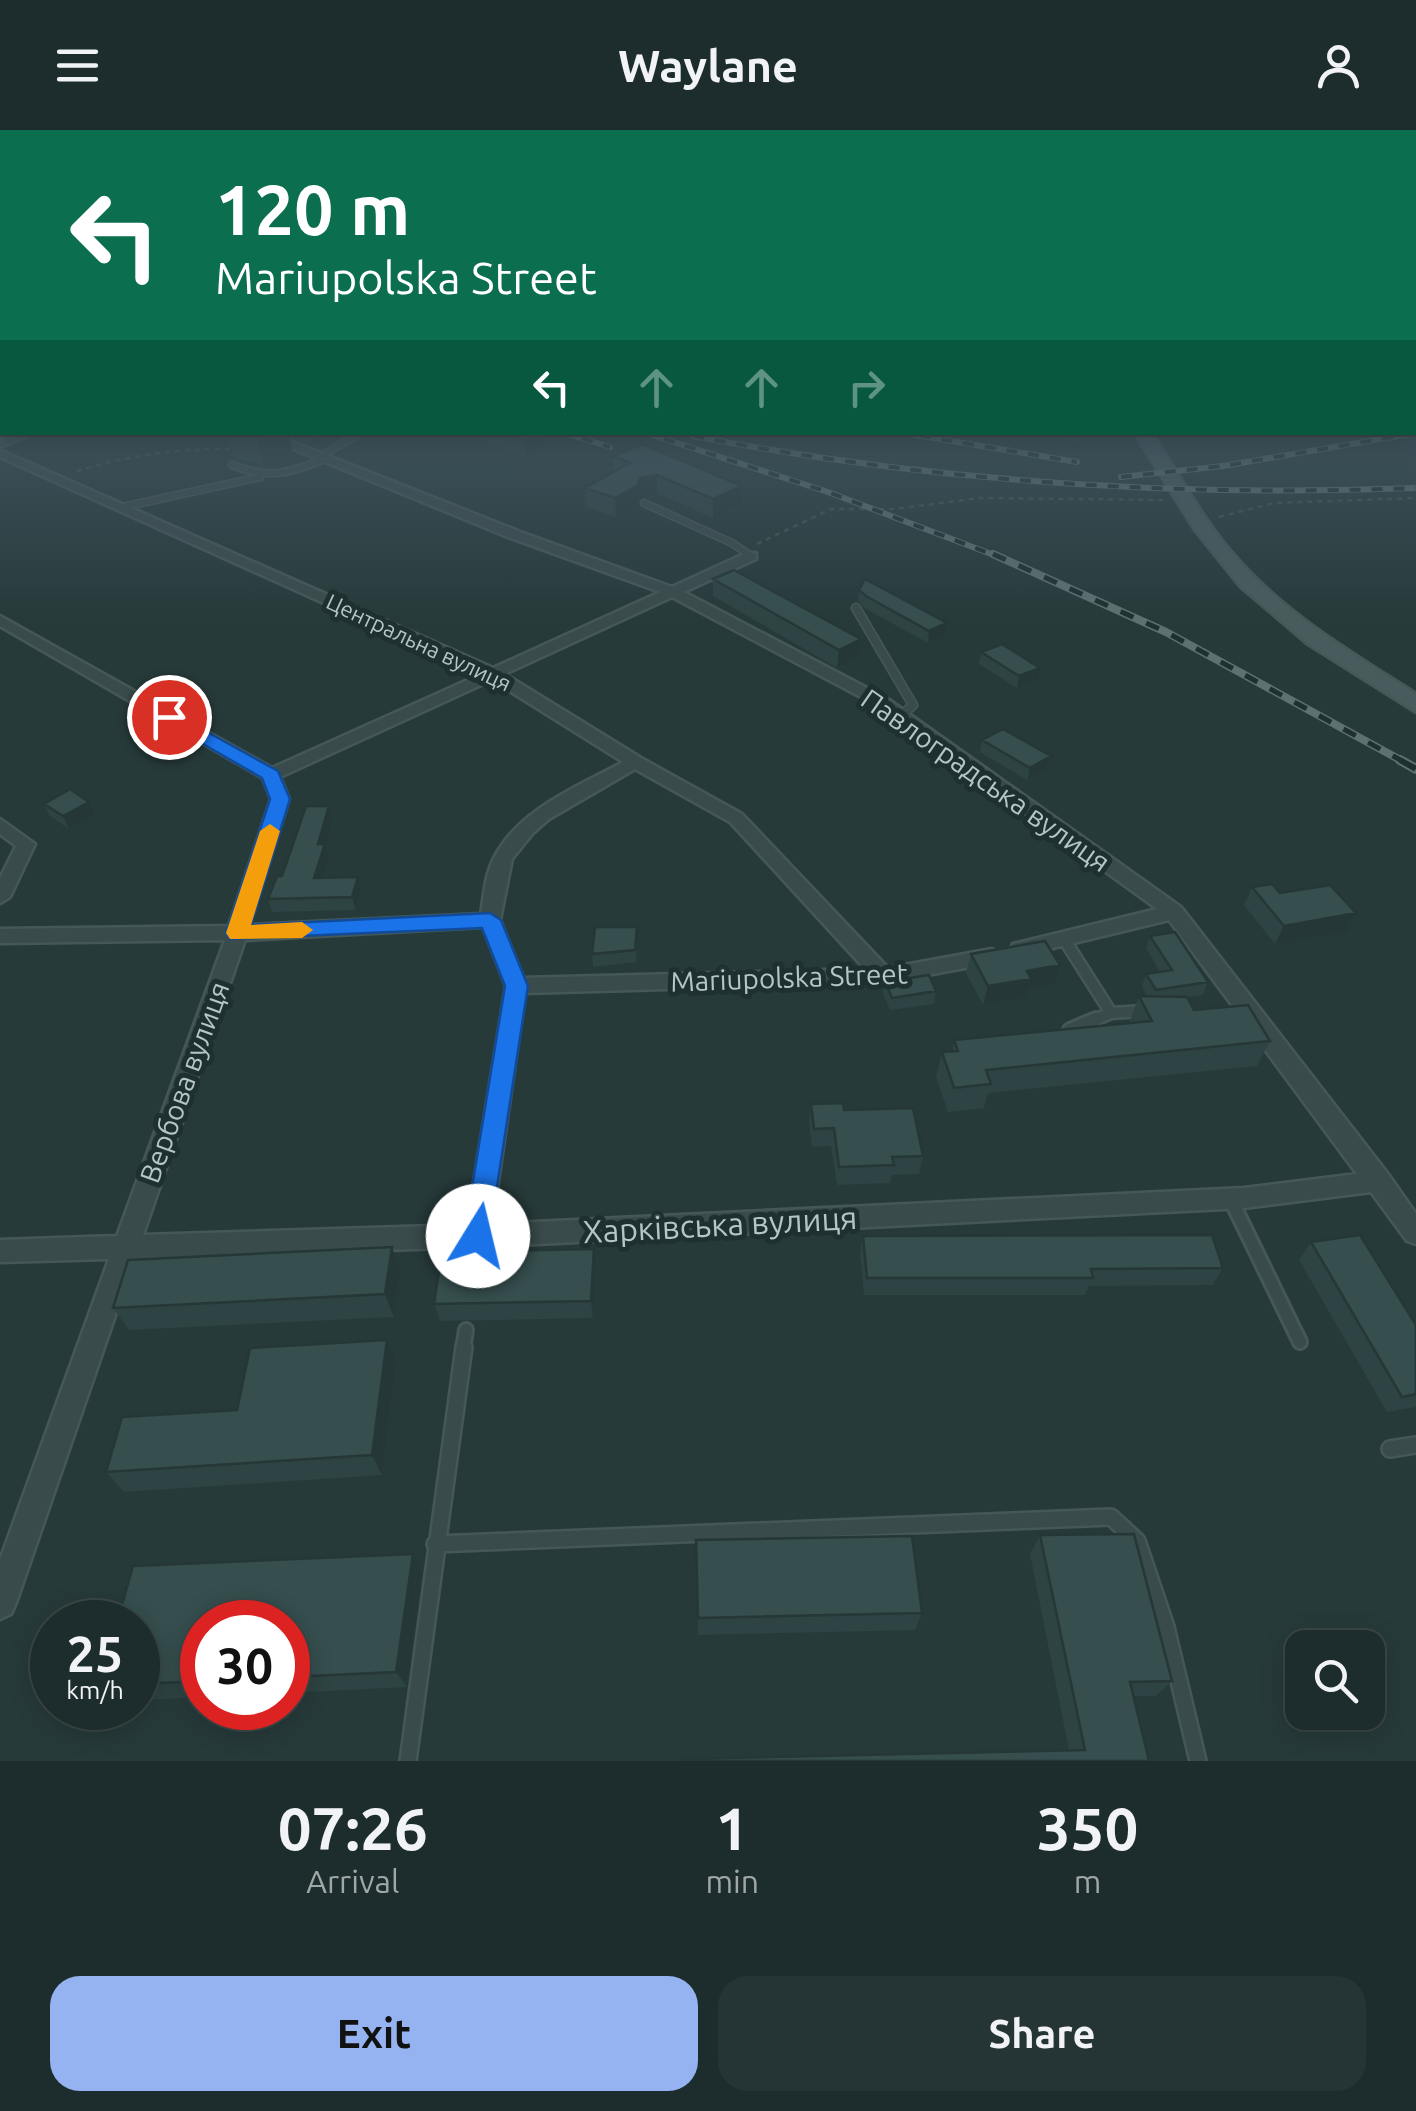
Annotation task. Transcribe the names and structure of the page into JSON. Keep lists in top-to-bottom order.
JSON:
{
  "streets": {
    "street": [
      "Центральна вулиця",
      "Павлоградська вулиця",
      "Mariupolska Street",
      "Вербова вулиця",
      "Харківська вулиця"
    ]
  },
  "crossings": [
    ["Центральна вулиця", "Mariupolska Street"],
    ["Павлоградська вулиця", "Mariupolska Street"],
    ["Павлоградська вулиця", "Харківська вулиця"],
    ["Вербова вулиця", "Харківська вулиця"]
  ],
  "page": {
    "header": "Waylane",
    "turn": ["120 m", "Mariupolska Street"],
    "speed": "25 km/h",
    "limit": "30",
    "eta": [
      "07:26",
      "Arrival",
      "1",
      "min",
      "350",
      "m"
    ],
    "buttons": ["Exit", "Share"]
  }
}
